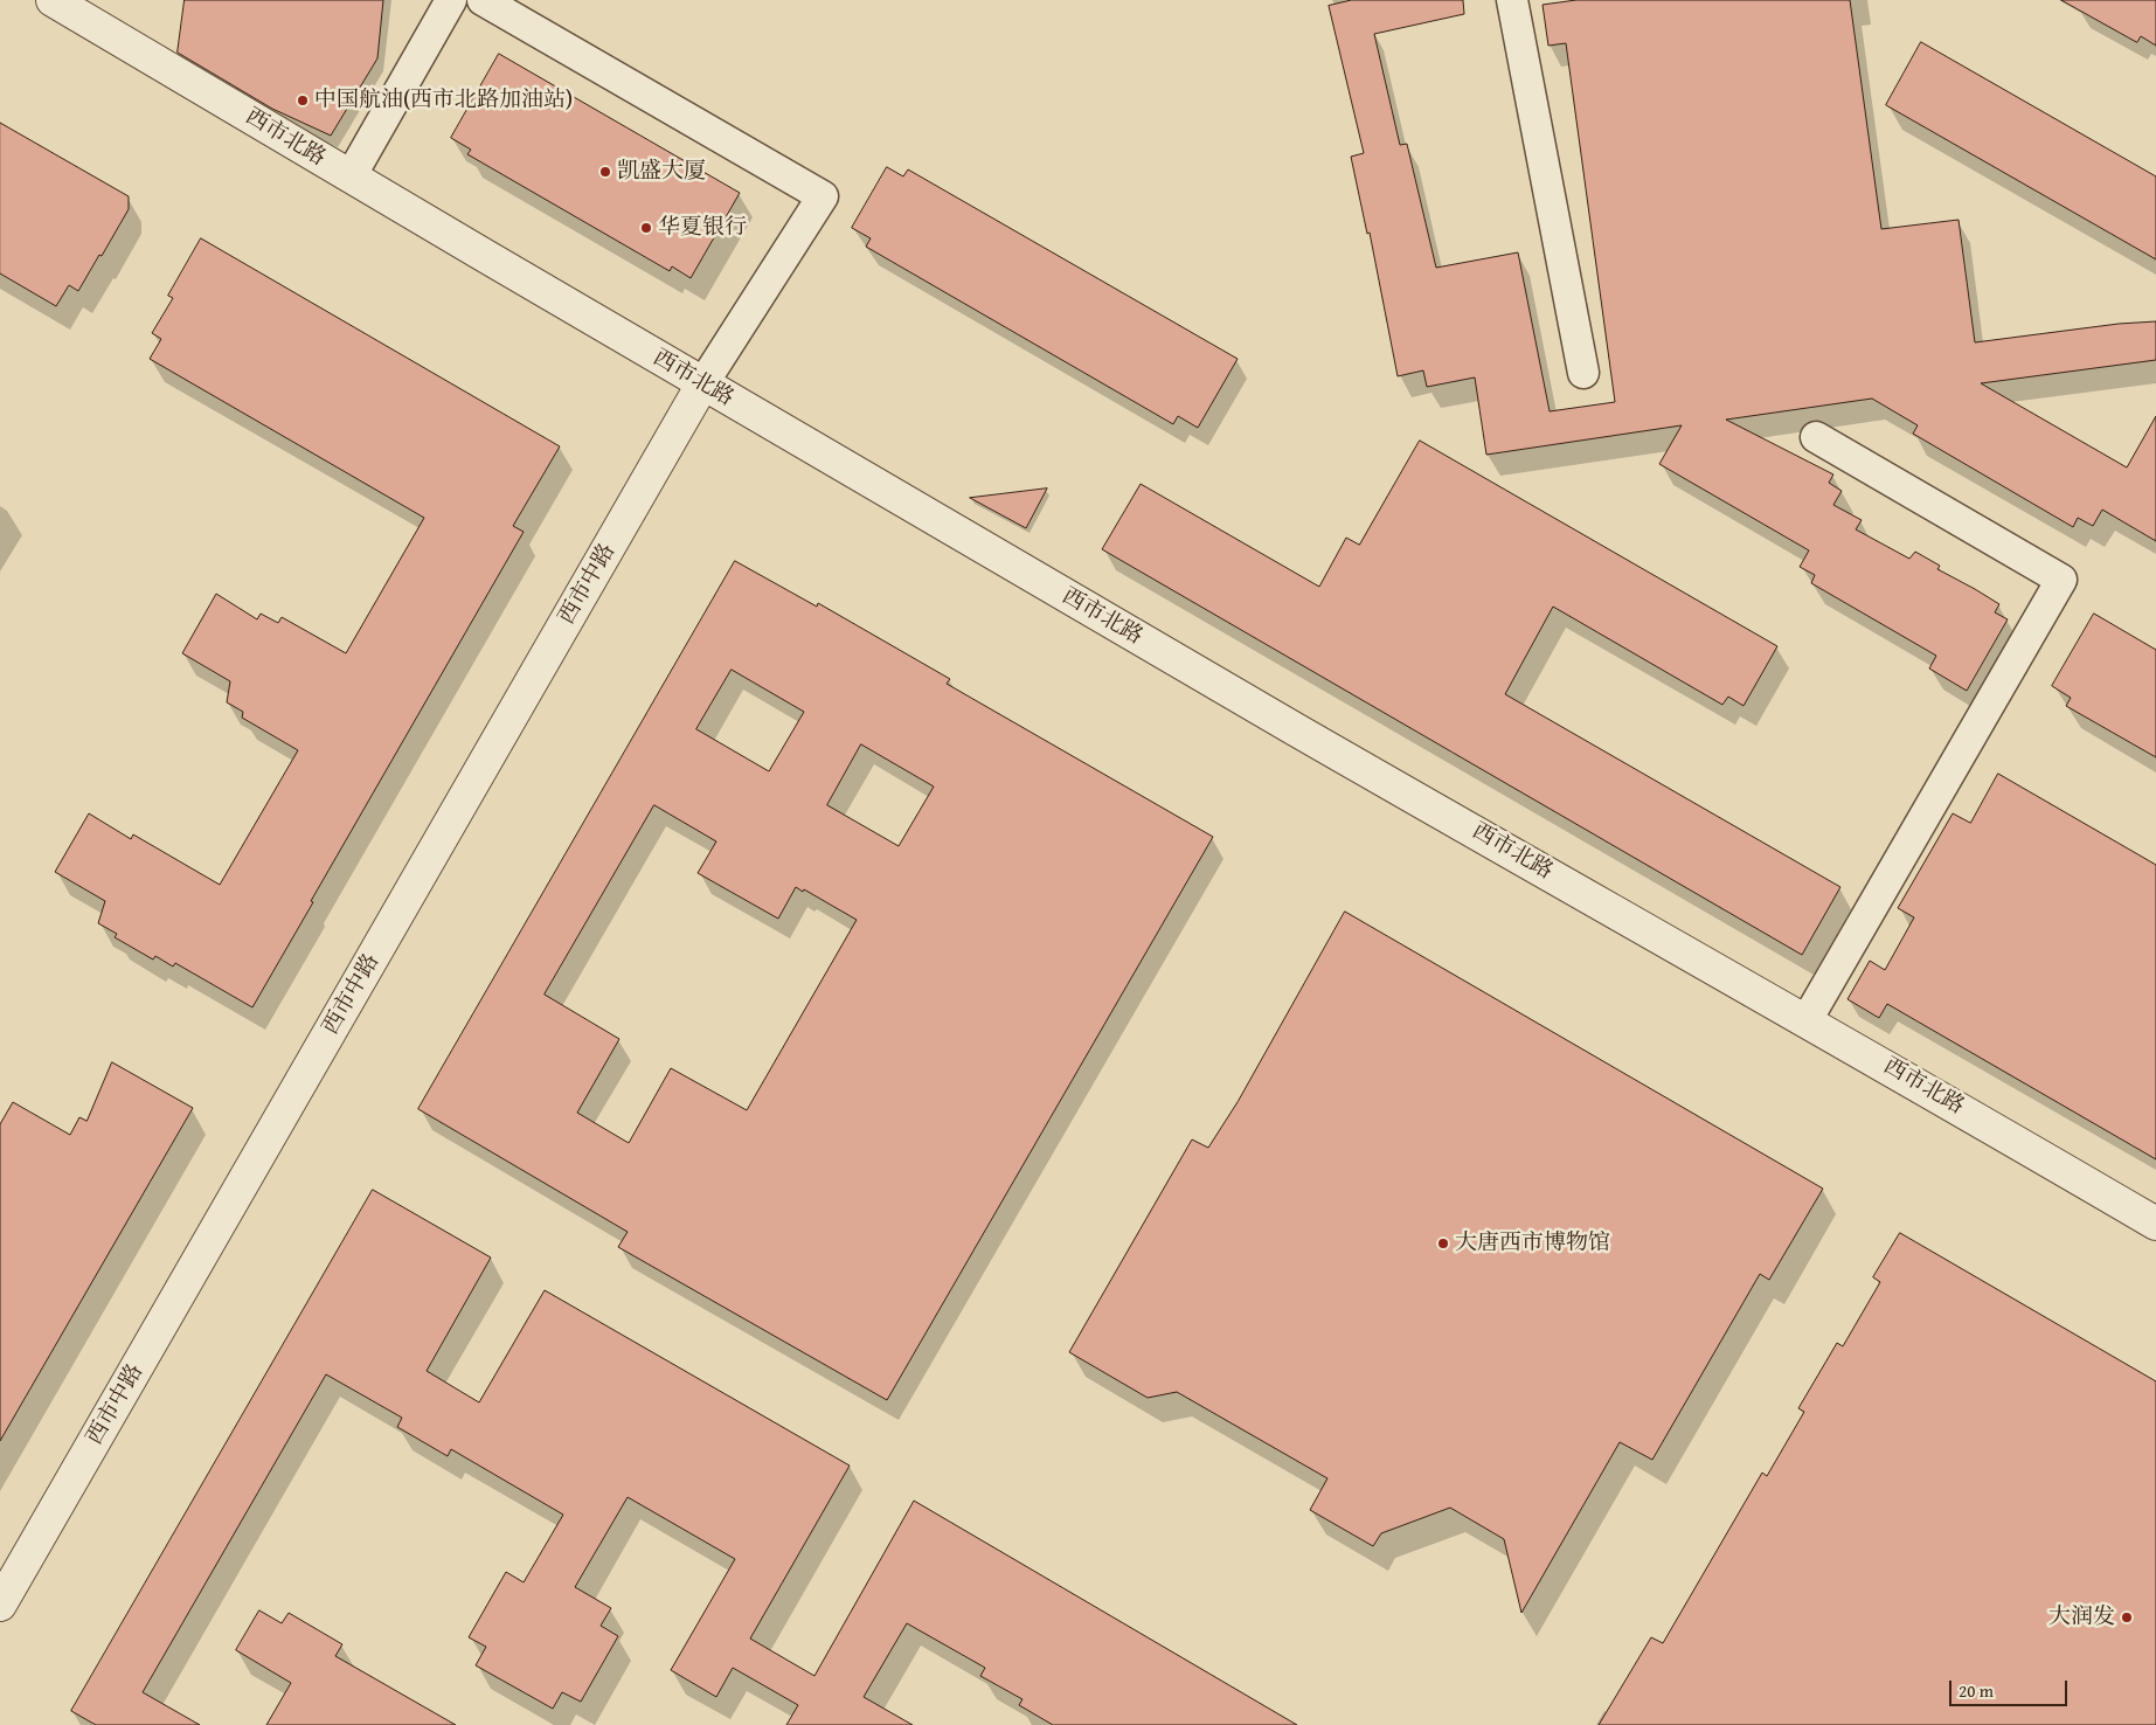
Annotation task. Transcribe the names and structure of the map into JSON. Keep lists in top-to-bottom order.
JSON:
{
  "streets": {
    "street": ["西市北路", "西市中路"]
  },
  "crossings": [
    ["西市北路", "西市中路"]
  ],
  "places": [
    "中国航油(西市北路加油站)",
    "凯盛大厦",
    "华夏银行",
    "大唐西市博物馆",
    "大润发"
  ],
  "scale_bar": "20 m"
}
